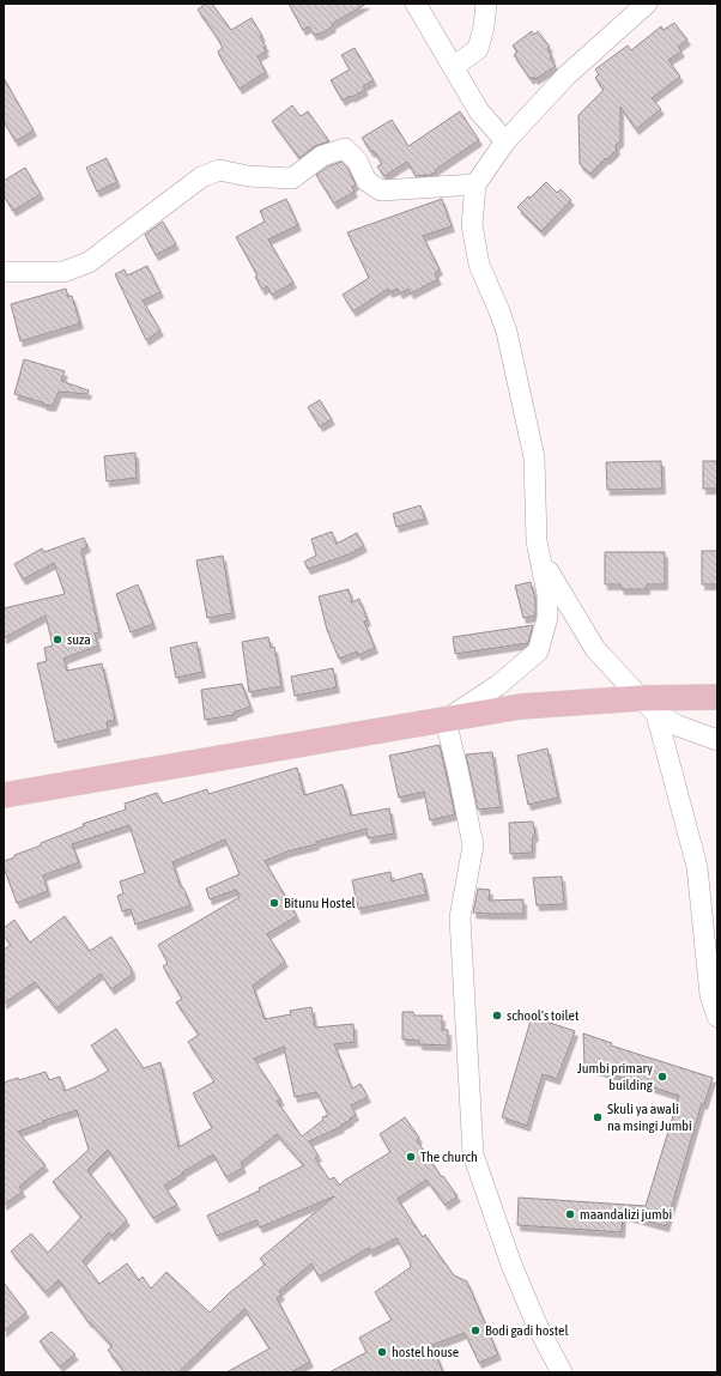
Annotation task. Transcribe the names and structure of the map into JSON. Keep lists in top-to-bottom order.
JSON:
{
  "places": [
    "suza",
    "Bitunu Hostel",
    "school's toilet",
    "Jumbi primary building",
    "Skuli ya awali na msingi Jumbi",
    "The church",
    "maandalizi jumbi",
    "Bodi gadi hostel",
    "hostel house"
  ]
}
